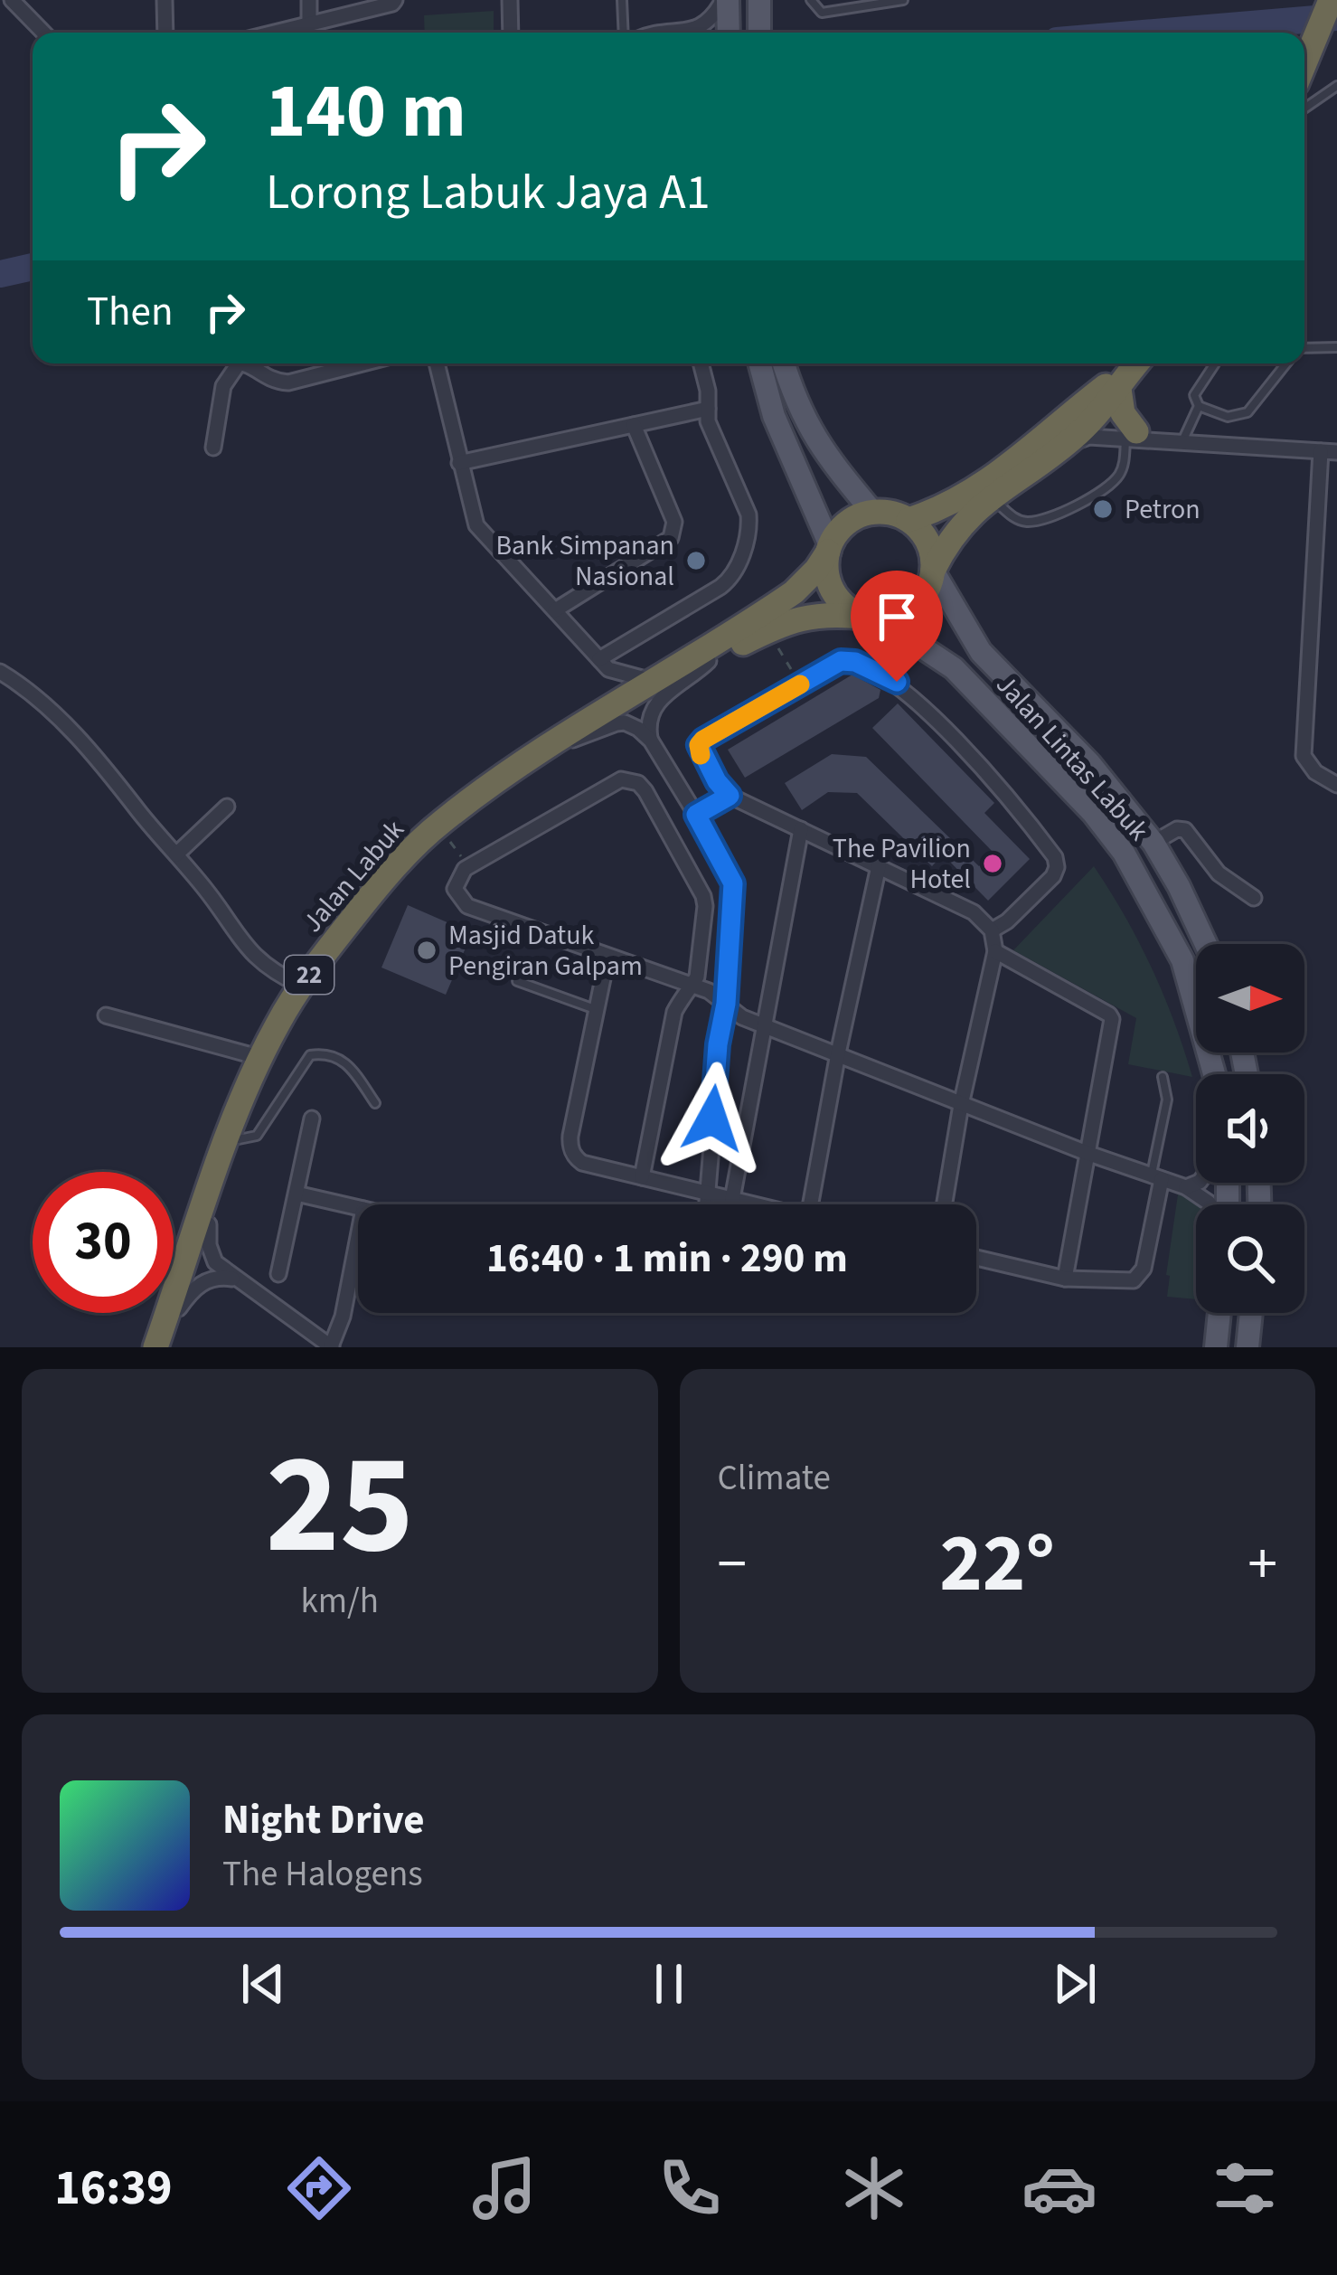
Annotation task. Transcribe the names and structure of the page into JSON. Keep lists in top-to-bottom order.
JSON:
{
  "streets": {
    "highway": ["Jalan Labuk", "22"],
    "main road": ["Jalan Lintas Labuk"]
  },
  "crossings": [
    ["Jalan Lintas Labuk", "Jalan Labuk"],
    ["Jalan Lintas Labuk", "22"],
    ["Jalan Labuk", "22"]
  ],
  "places": [
    "Petron",
    "Bank Simpanan Nasional",
    "The Pavilion Hotel",
    "Masjid Datuk Pengiran Galpam"
  ],
  "north": "right",
  "page": {
    "turn": ["140 m", "Lorong Labuk Jaya A1"],
    "then": "Then",
    "limit": "30",
    "trip": "16:40 · 1 min · 290 m",
    "tile": [
      ["25", "km/h"],
      "Climate"
    ],
    "heat": ["−", "22°", "+"],
    "song": ["Night Drive", "The Halogens"],
    "tabs": "16:39"
  }
}
